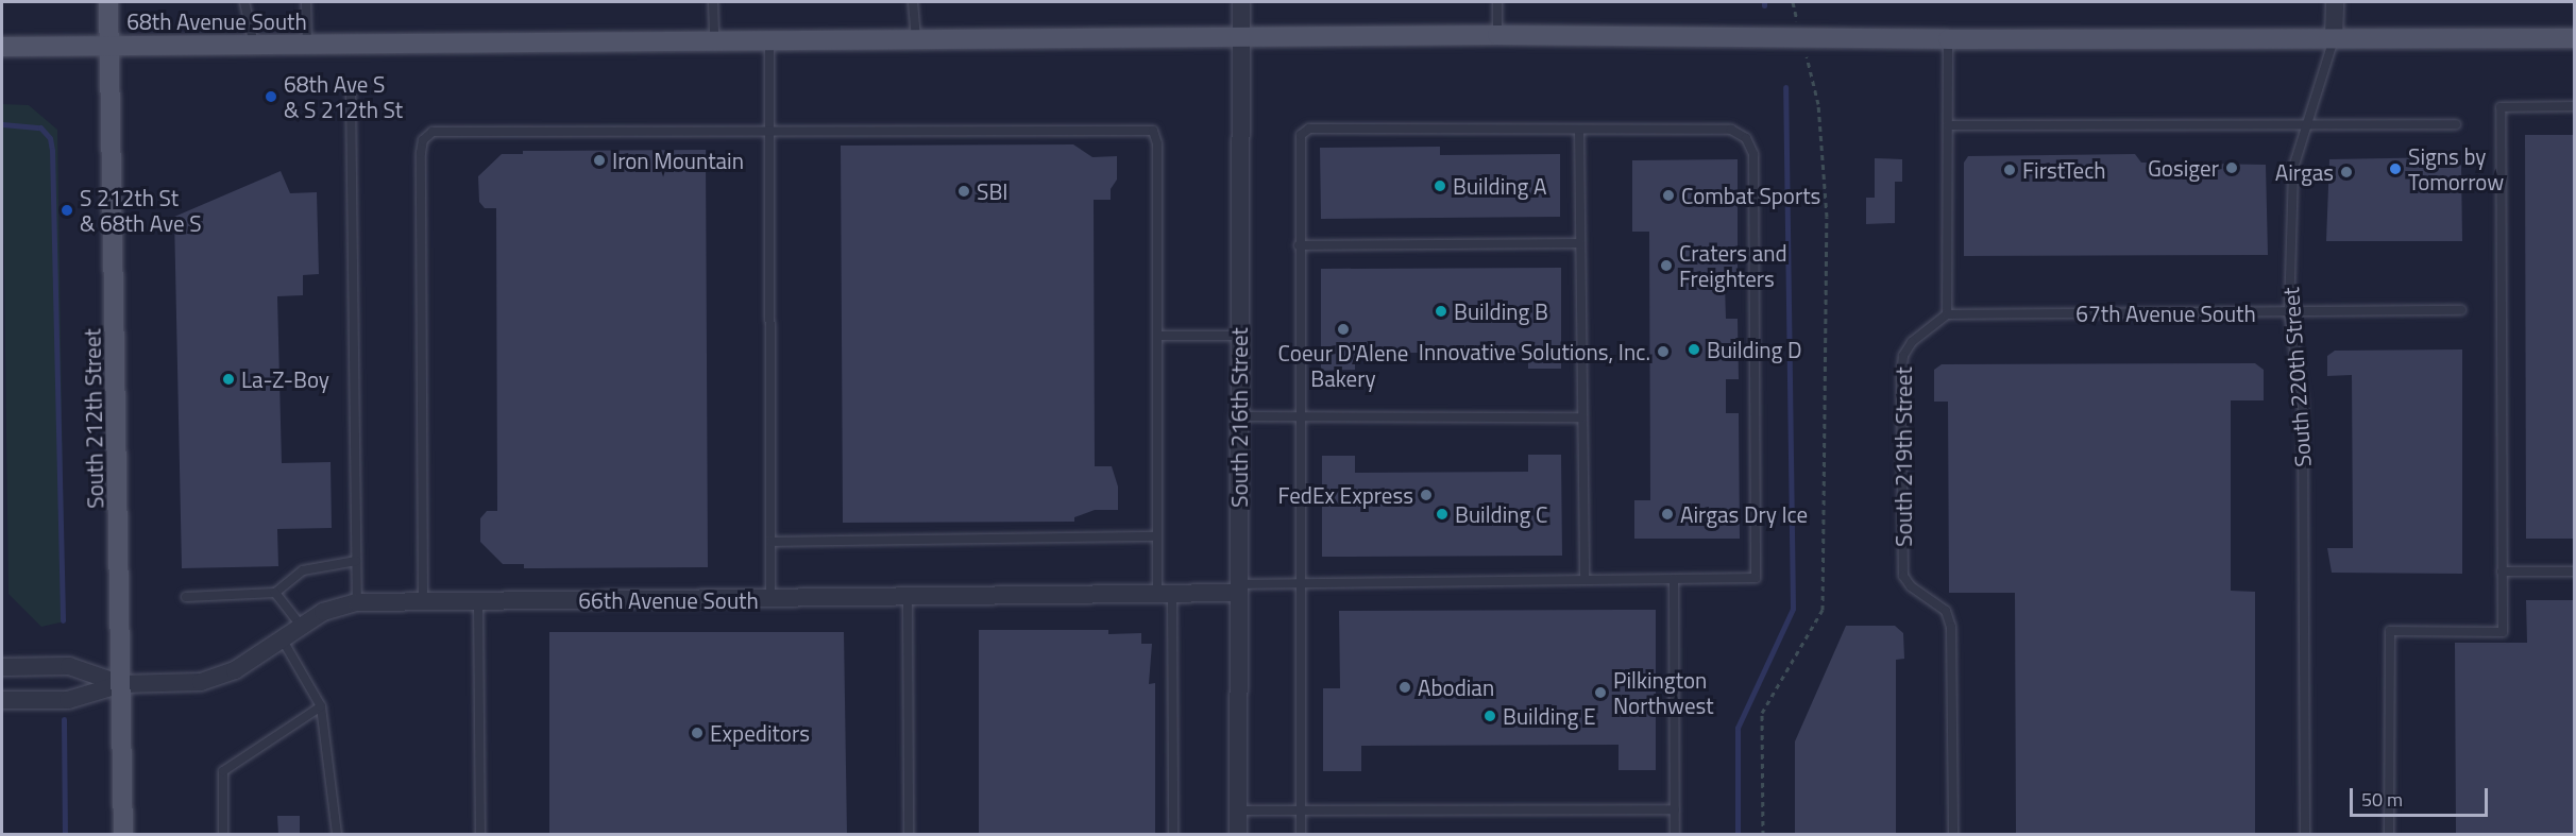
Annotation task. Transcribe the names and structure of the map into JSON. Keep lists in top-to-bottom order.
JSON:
{
  "streets": {
    "main road": ["68th Avenue South", "South 212th Street"],
    "street": ["South 220th Street", "South 216th Street", "66th Avenue South"],
    "lane": ["67th Avenue South", "South 219th Street"]
  },
  "crossings": [
    ["68th Avenue South", "South 220th Street"],
    ["68th Avenue South", "South 216th Street"],
    ["68th Avenue South", "South 212th Street"],
    ["67th Avenue South", "South 220th Street"],
    ["67th Avenue South", "South 219th Street"],
    ["South 216th Street", "66th Avenue South"],
    ["South 212th Street", "66th Avenue South"]
  ],
  "places": [
    "68th Ave S & S 212th St",
    "Iron Mountain",
    "Gosiger",
    "Signs by Tomorrow",
    "FirstTech",
    "Airgas",
    "Building A",
    "SBI",
    "Combat Sports",
    "S 212th St & 68th Ave S",
    "Craters and Freighters",
    "Building B",
    "Coeur D'Alene Bakery",
    "Building D",
    "Innovative Solutions, Inc.",
    "La-Z-Boy",
    "FedEx Express",
    "Building C",
    "Airgas Dry Ice",
    "Abodian",
    "Pilkington Northwest",
    "Building E",
    "Expeditors"
  ],
  "scale_bar": "50 m"
}
